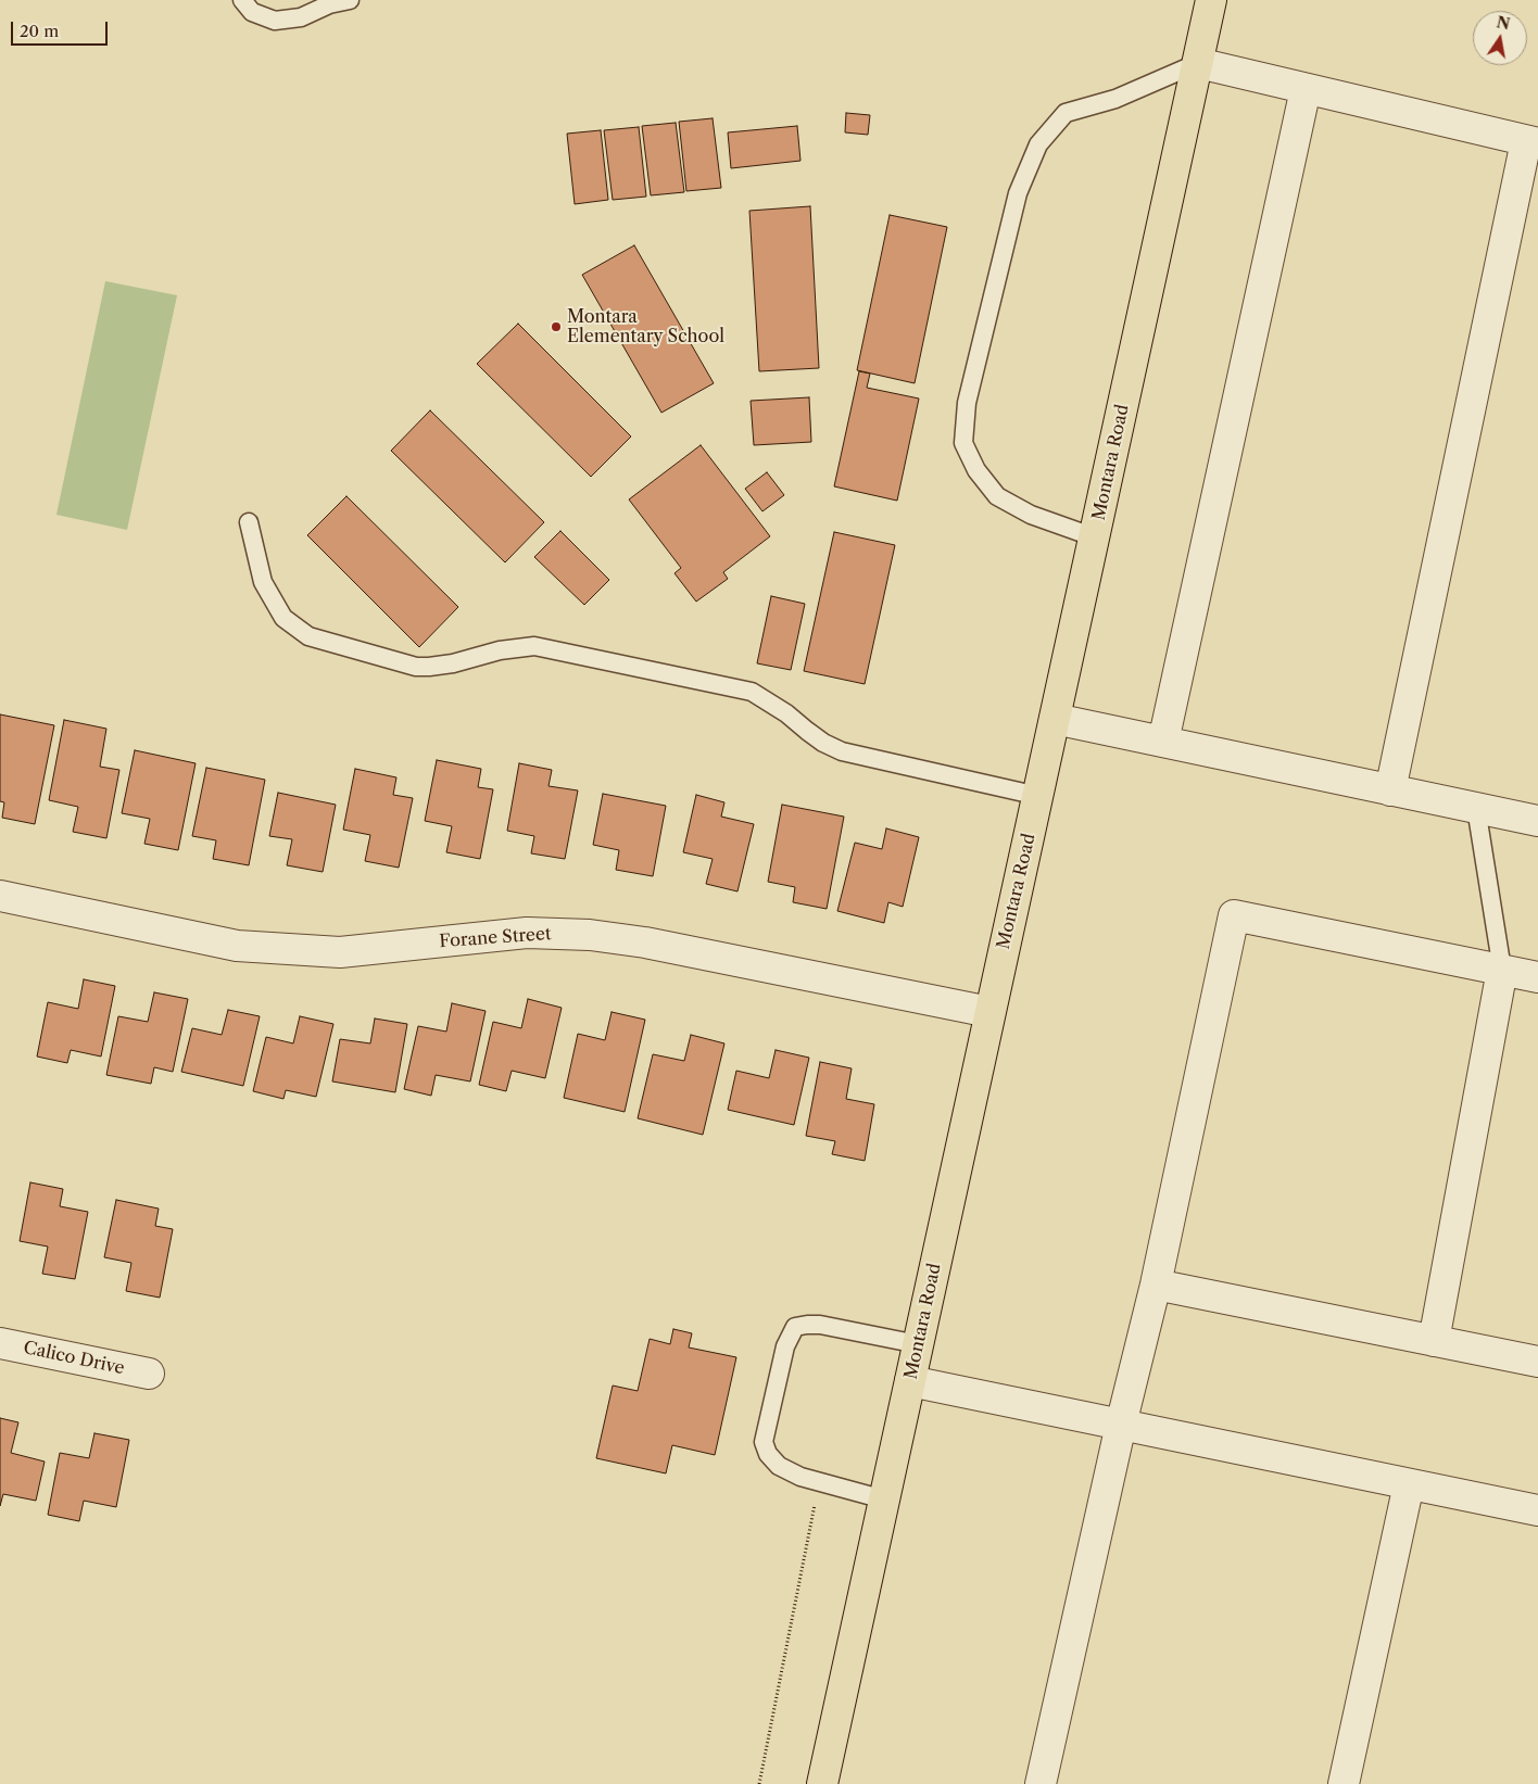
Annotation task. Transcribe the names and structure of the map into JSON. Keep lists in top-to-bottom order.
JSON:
{
  "streets": {
    "main road": ["Montara Road"],
    "street": ["Forane Street", "Calico Drive"]
  },
  "crossings": [
    ["Montara Road", "Forane Street"]
  ],
  "places": ["Montara Elementary School"],
  "scale_bar": "20 m",
  "north": "top"
}
